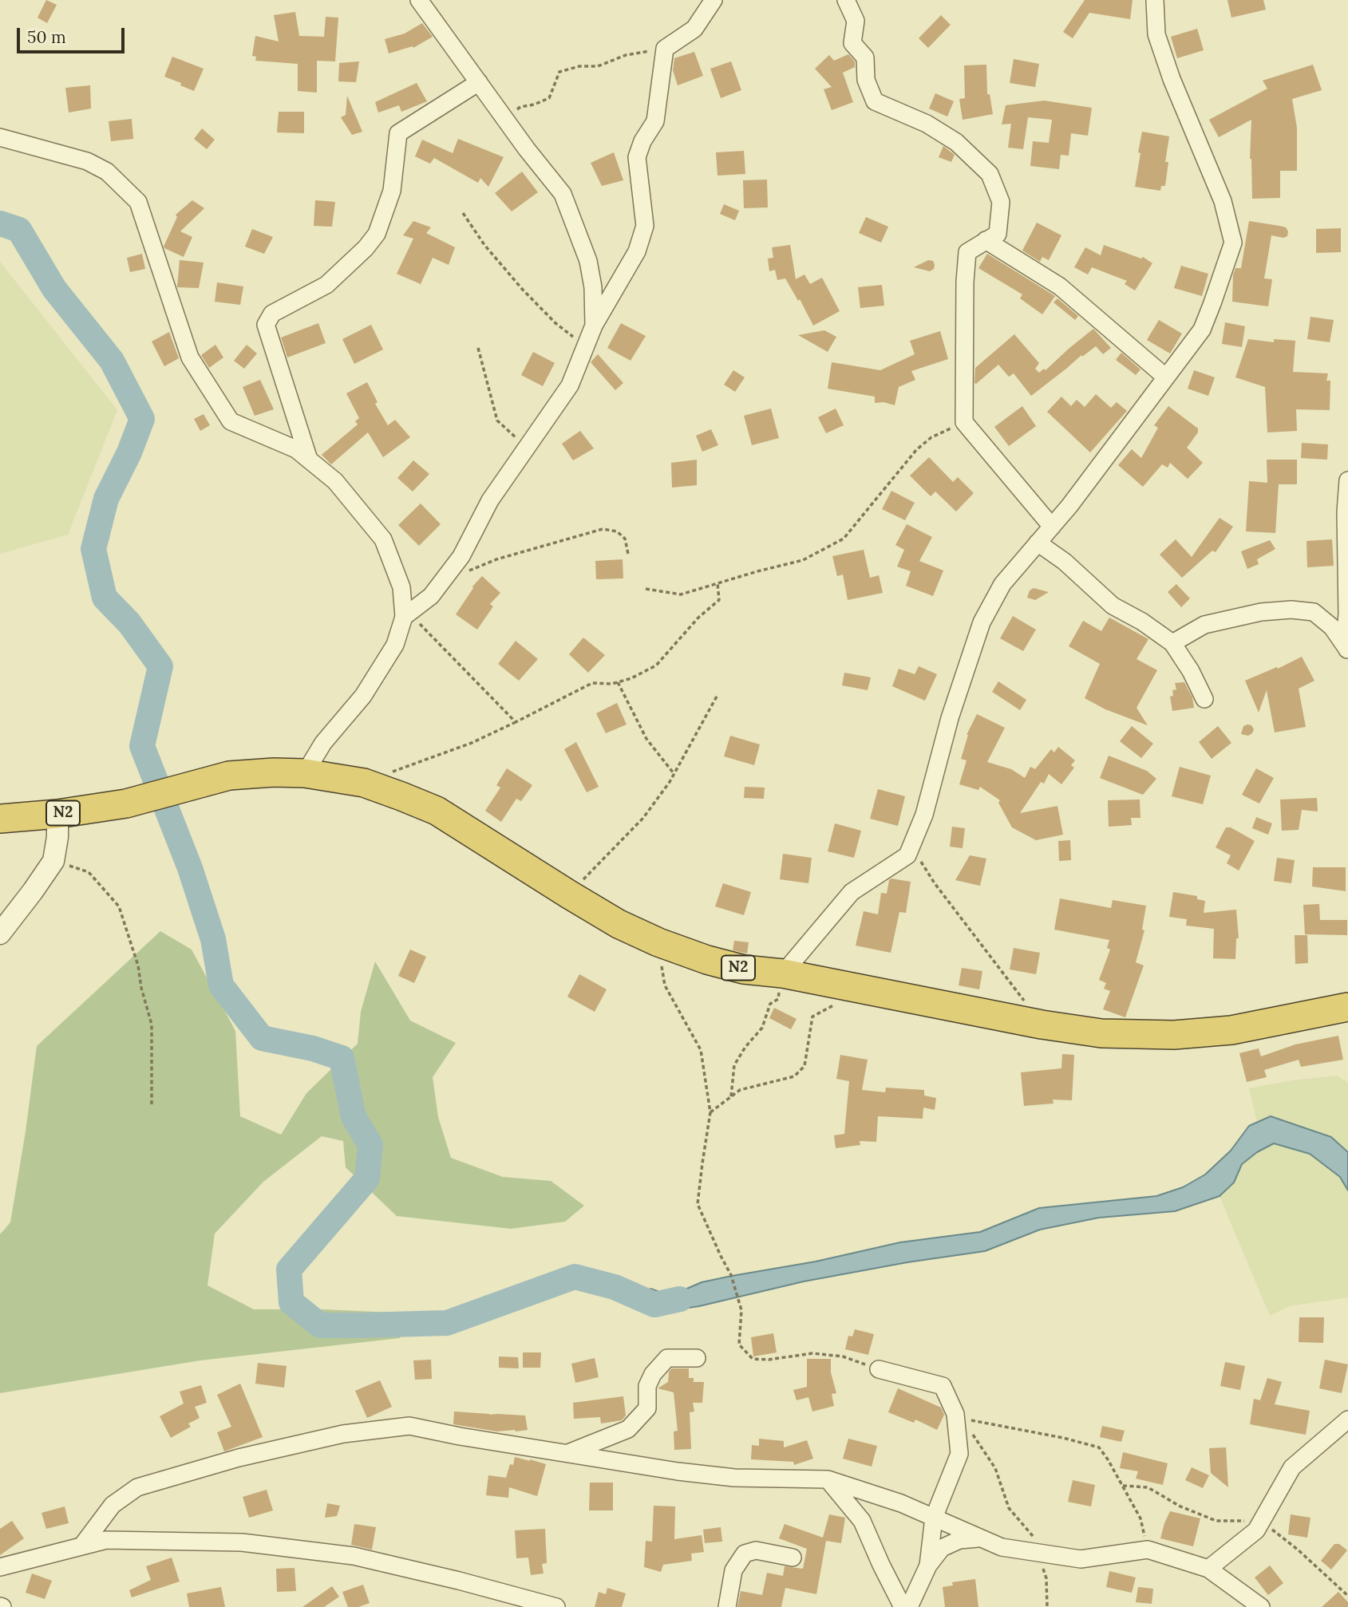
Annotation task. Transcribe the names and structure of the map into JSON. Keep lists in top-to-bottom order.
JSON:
{
  "streets": {
    "highway": ["N2"]
  },
  "scale_bar": "50 m"
}
